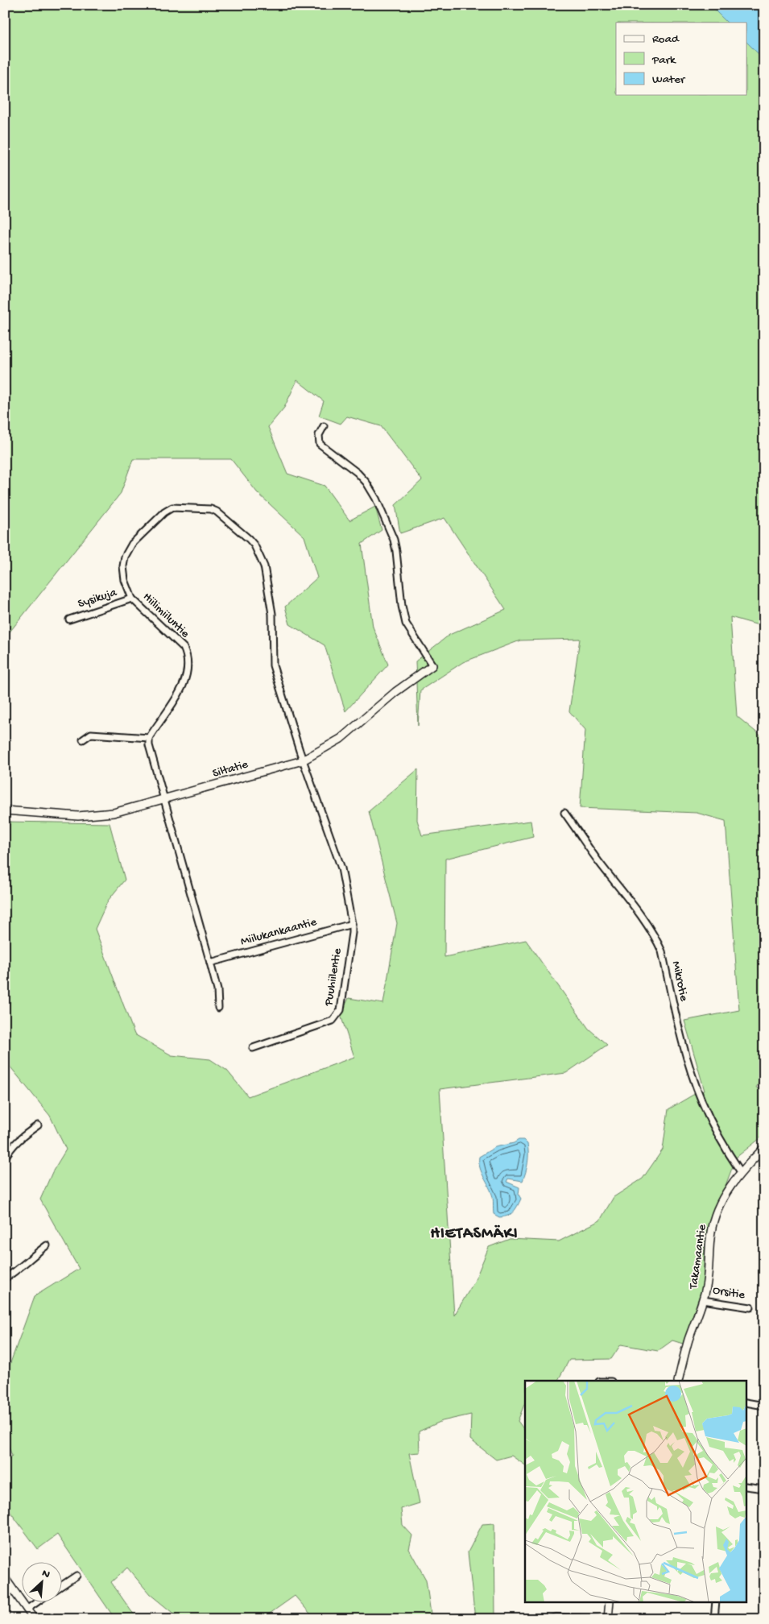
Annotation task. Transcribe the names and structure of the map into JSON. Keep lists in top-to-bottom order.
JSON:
{
  "streets": {
    "street": [
      "Sysikuja",
      "Hiilimiiluntie",
      "Siltatie",
      "Miilukankaantie",
      "Puuhiilentie",
      "Mikrotie",
      "Takamaantie",
      "Orsitie"
    ]
  },
  "crossings": [
    ["Sysikuja", "Hiilimiiluntie"],
    ["Hiilimiiluntie", "Siltatie"],
    ["Miilukankaantie", "Puuhiilentie"],
    ["Mikrotie", "Takamaantie"],
    ["Takamaantie", "Orsitie"]
  ],
  "districts": ["HIETASMÄKI"],
  "legend": ["Road", "Park", "Water"],
  "north": "top right"
}
